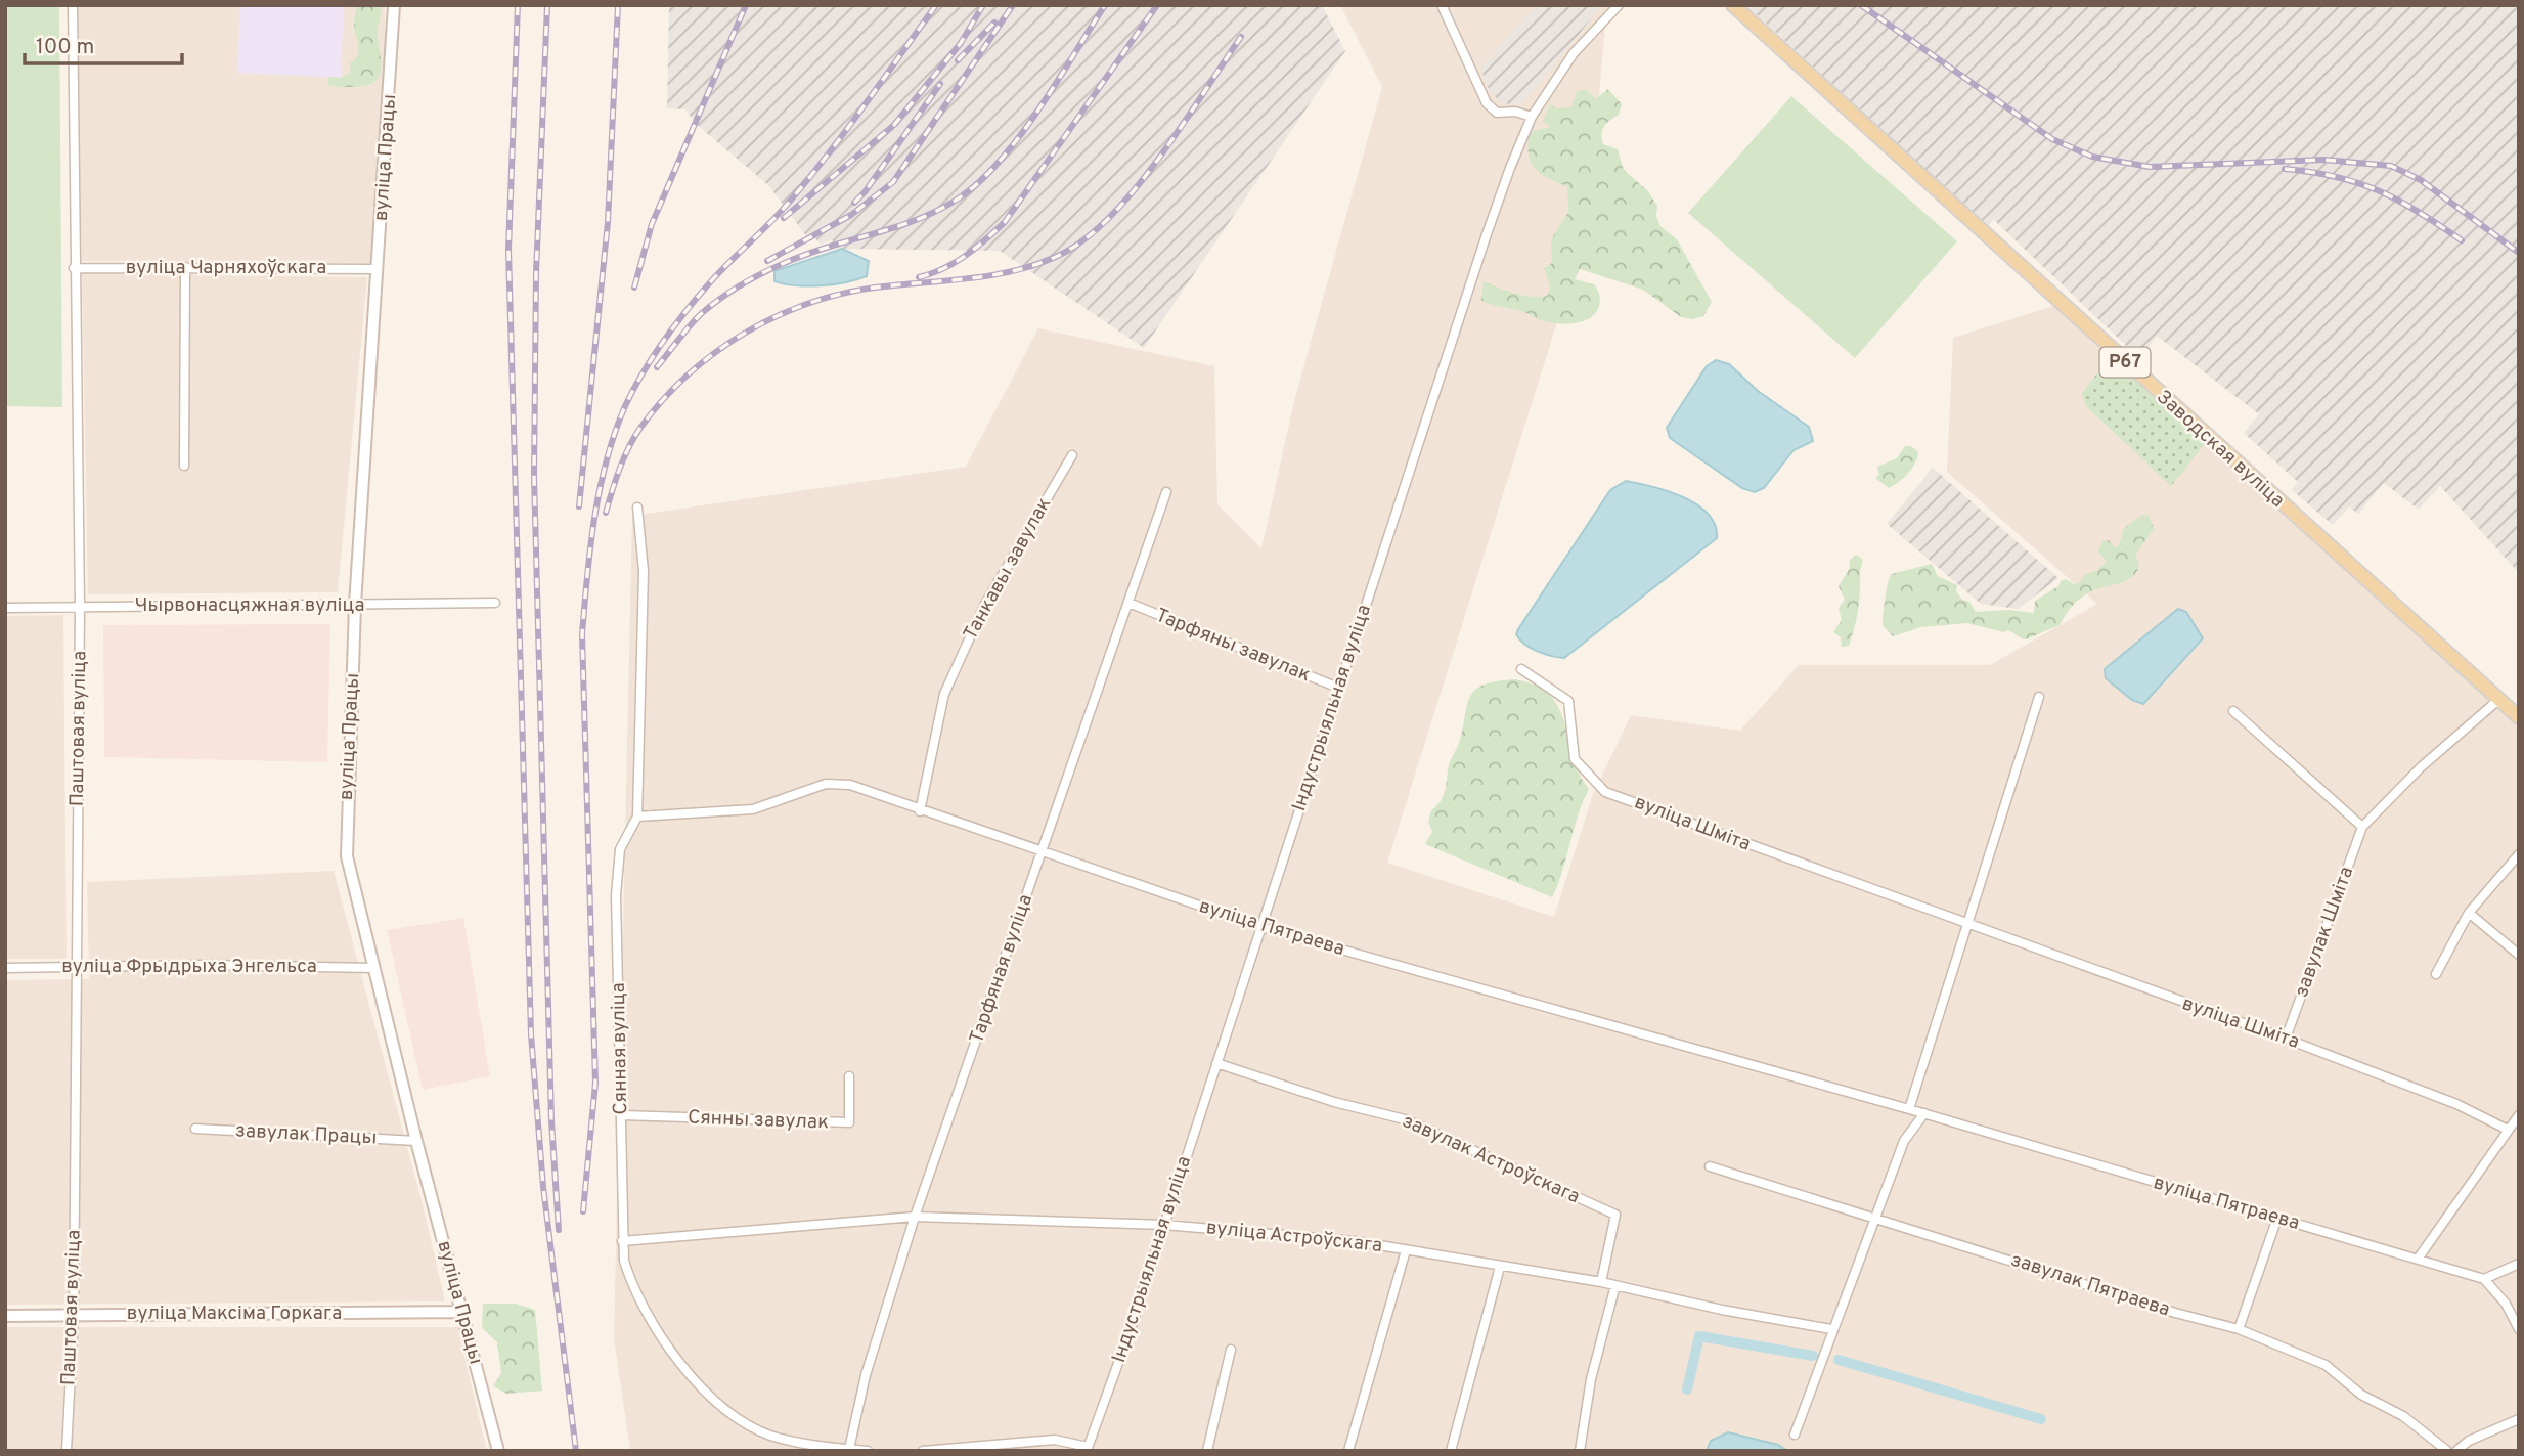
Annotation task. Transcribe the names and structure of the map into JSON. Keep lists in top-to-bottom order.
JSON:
{
  "streets": {
    "main road": [
      "вуліца Працы",
      "Р67",
      "Заводская вуліца",
      "вуліца Максіма Горкага"
    ],
    "street": [
      "вуліца Чарняхоўскага",
      "Танкавы завулак",
      "Чырвонасцяжная вуліца",
      "Тарфяны завулак",
      "Індустрыяльная вуліца",
      "Паштовая вуліца",
      "вуліца Шміта",
      "вуліца Пятраева",
      "завулак Шміта",
      "вуліца Фрыдрыха Энгельса",
      "Тарфяная вуліца",
      "Сянная вуліца",
      "Сянны завулак",
      "завулак Працы",
      "завулак Астроўскага",
      "вуліца Астроўскага",
      "завулак Пятраева"
    ]
  },
  "crossings": [
    ["вуліца Працы", "вуліца Чарняхоўскага"],
    ["вуліца Працы", "Чырвонасцяжная вуліца"],
    ["вуліца Працы", "вуліца Фрыдрыха Энгельса"],
    ["вуліца Працы", "завулак Працы"],
    ["вуліца Працы", "вуліца Максіма Горкага"],
    ["вуліца Чарняхоўскага", "Паштовая вуліца"],
    ["Заводская вуліца", "завулак Шміта"],
    ["Танкавы завулак", "вуліца Пятраева"],
    ["Чырвонасцяжная вуліца", "Паштовая вуліца"],
    ["Тарфяны завулак", "Індустрыяльная вуліца"],
    ["Тарфяны завулак", "Тарфяная вуліца"],
    ["Індустрыяльная вуліца", "вуліца Пятраева"],
    ["Індустрыяльная вуліца", "завулак Астроўскага"],
    ["Індустрыяльная вуліца", "вуліца Астроўскага"],
    ["Паштовая вуліца", "вуліца Фрыдрыха Энгельса"],
    ["Паштовая вуліца", "вуліца Максіма Горкага"],
    ["вуліца Шміта", "завулак Шміта"],
    ["вуліца Пятраева", "Тарфяная вуліца"],
    ["вуліца Пятраева", "Сянная вуліца"],
    ["Тарфяная вуліца", "Сянная вуліца"],
    ["Тарфяная вуліца", "вуліца Астроўскага"],
    ["Сянная вуліца", "Сянны завулак"],
    ["Сянная вуліца", "вуліца Астроўскага"],
    ["завулак Астроўскага", "вуліца Астроўскага"]
  ],
  "scale_bar": "100 m"
}
